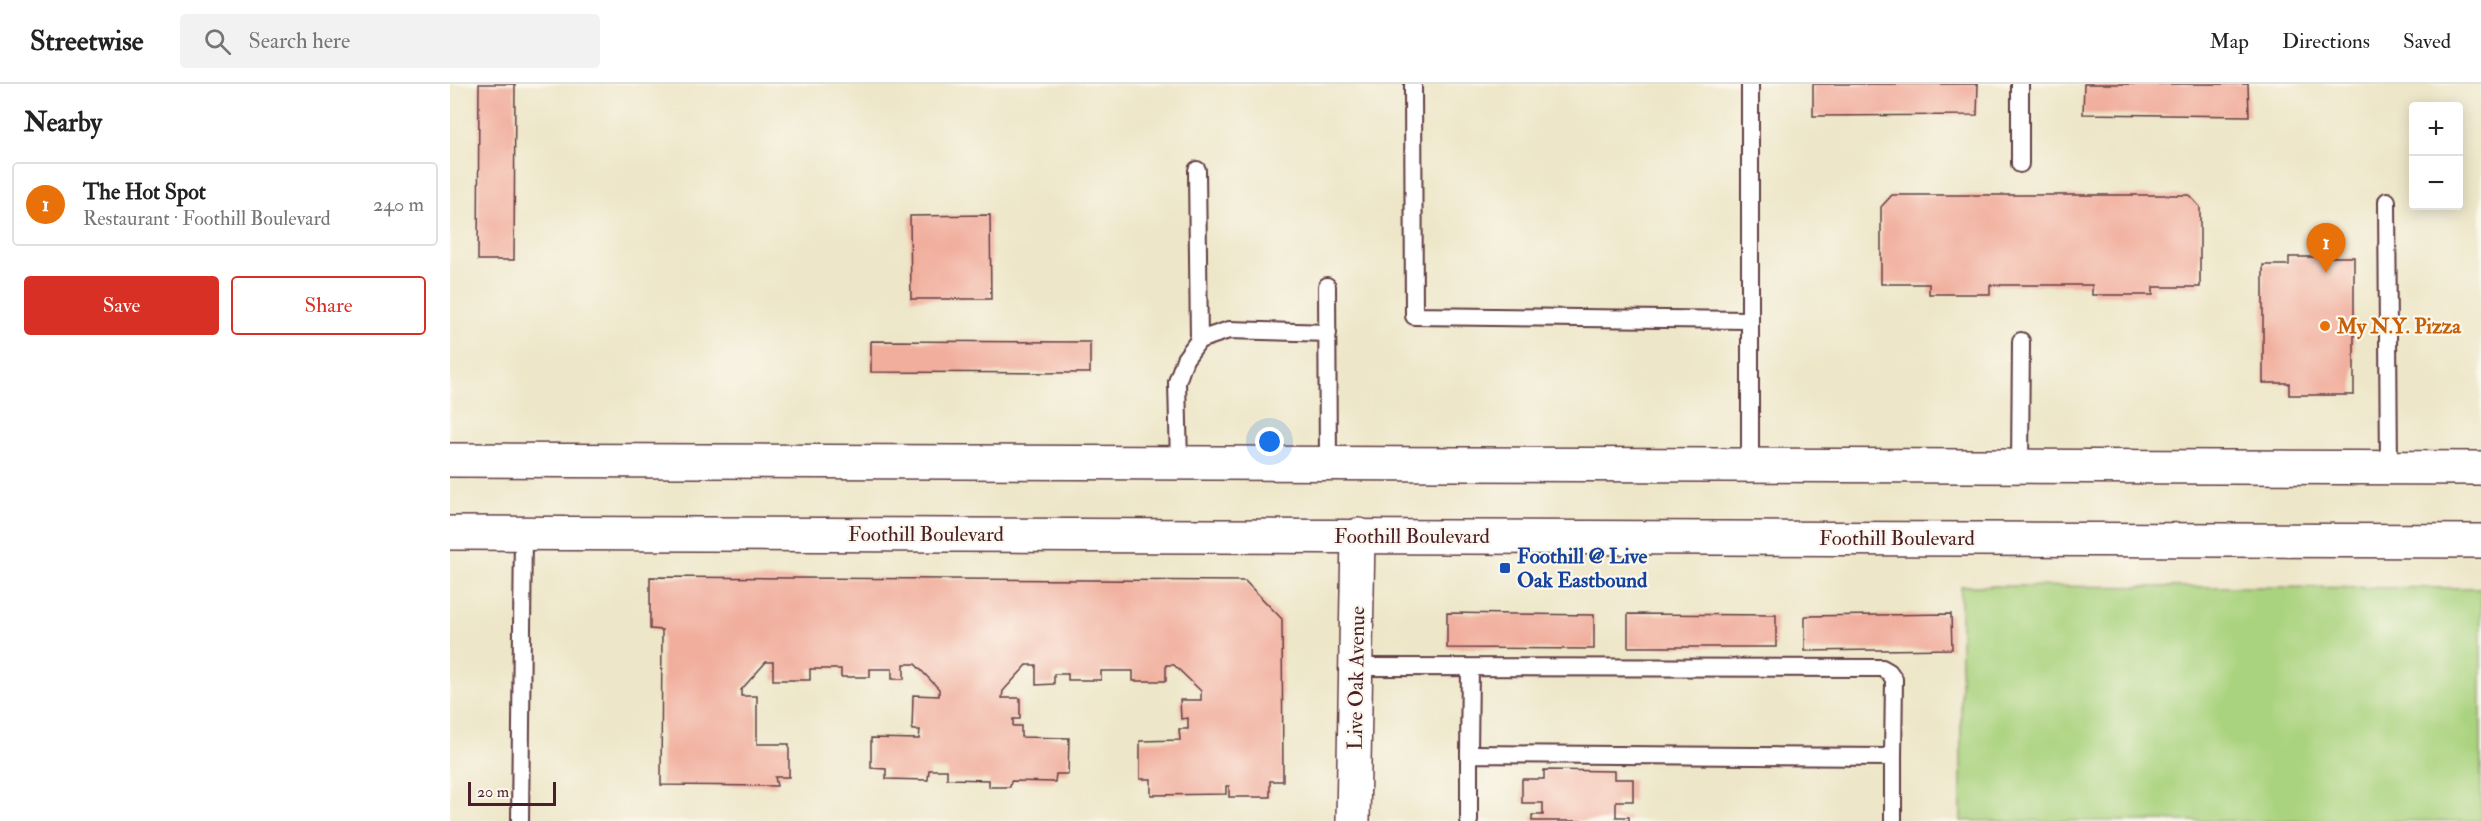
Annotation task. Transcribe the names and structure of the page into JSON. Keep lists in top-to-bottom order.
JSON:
{
  "streets": {
    "main road": ["Foothill Boulevard", "Live Oak Avenue"]
  },
  "crossings": [
    ["Foothill Boulevard", "Live Oak Avenue"]
  ],
  "places": {
    "other": ["My N.Y. Pizza"],
    "transit": ["Foothill @ Live Oak Eastbound"]
  },
  "scale_bar": "20 m",
  "page": {
    "header": "Streetwise",
    "search": "Search here",
    "nav": ["Map", "Directions", "Saved"],
    "heading": "Nearby",
    "map_buttons": ["+", "−"],
    "list": [
      {
        "mark": "1",
        "name": "The Hot Spot",
        "note": "Restaurant · Foothill Boulevard",
        "value": "240 m"
      }
    ],
    "pins": "1",
    "buttons": ["Save", "Share"],
    "scale": "20 m"
  }
}
